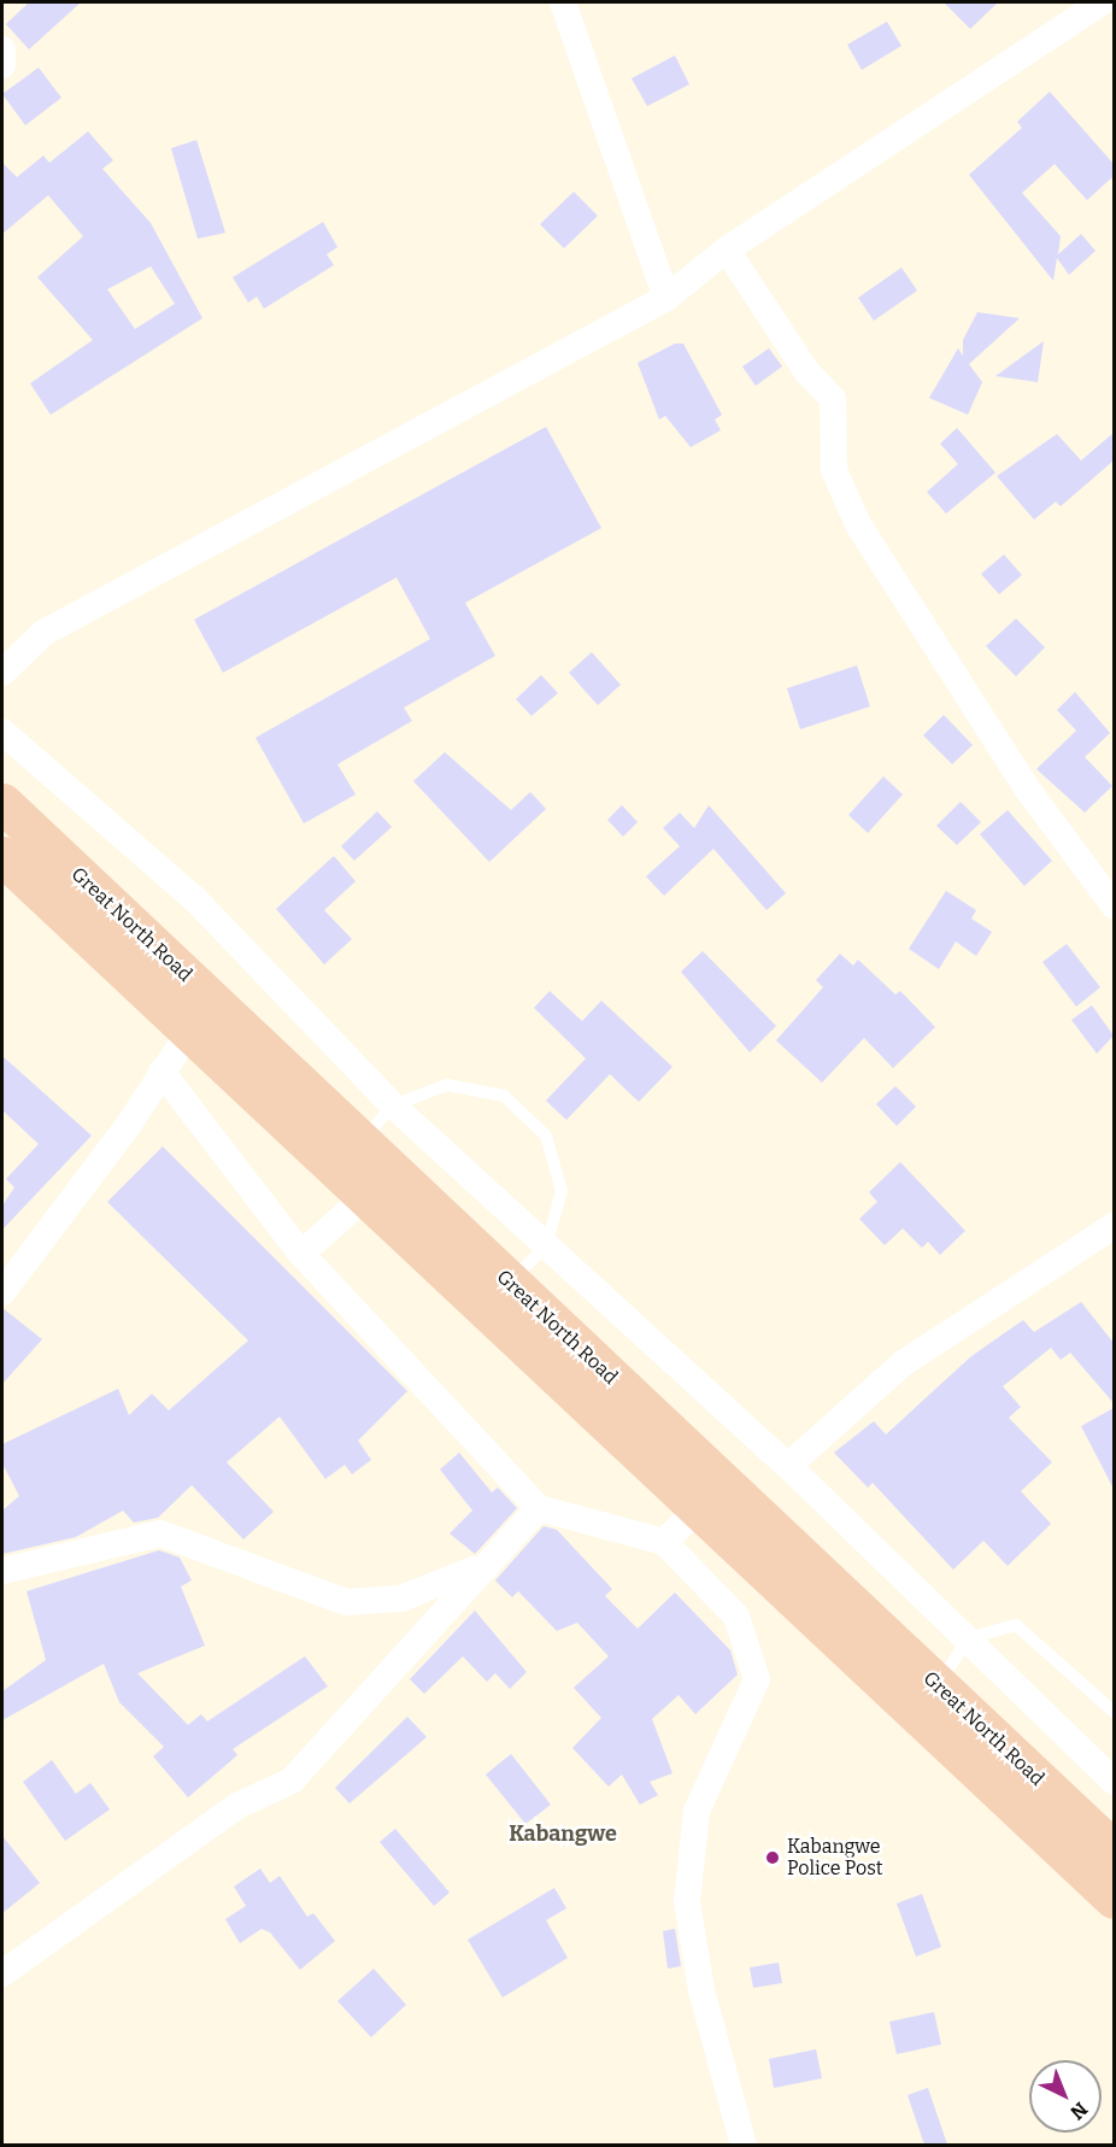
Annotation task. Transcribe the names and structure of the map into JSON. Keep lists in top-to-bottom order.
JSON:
{
  "streets": {
    "main road": ["Great North Road"]
  },
  "districts": ["Kabangwe"],
  "places": ["Kabangwe Police Post"],
  "north": "bottom right"
}
